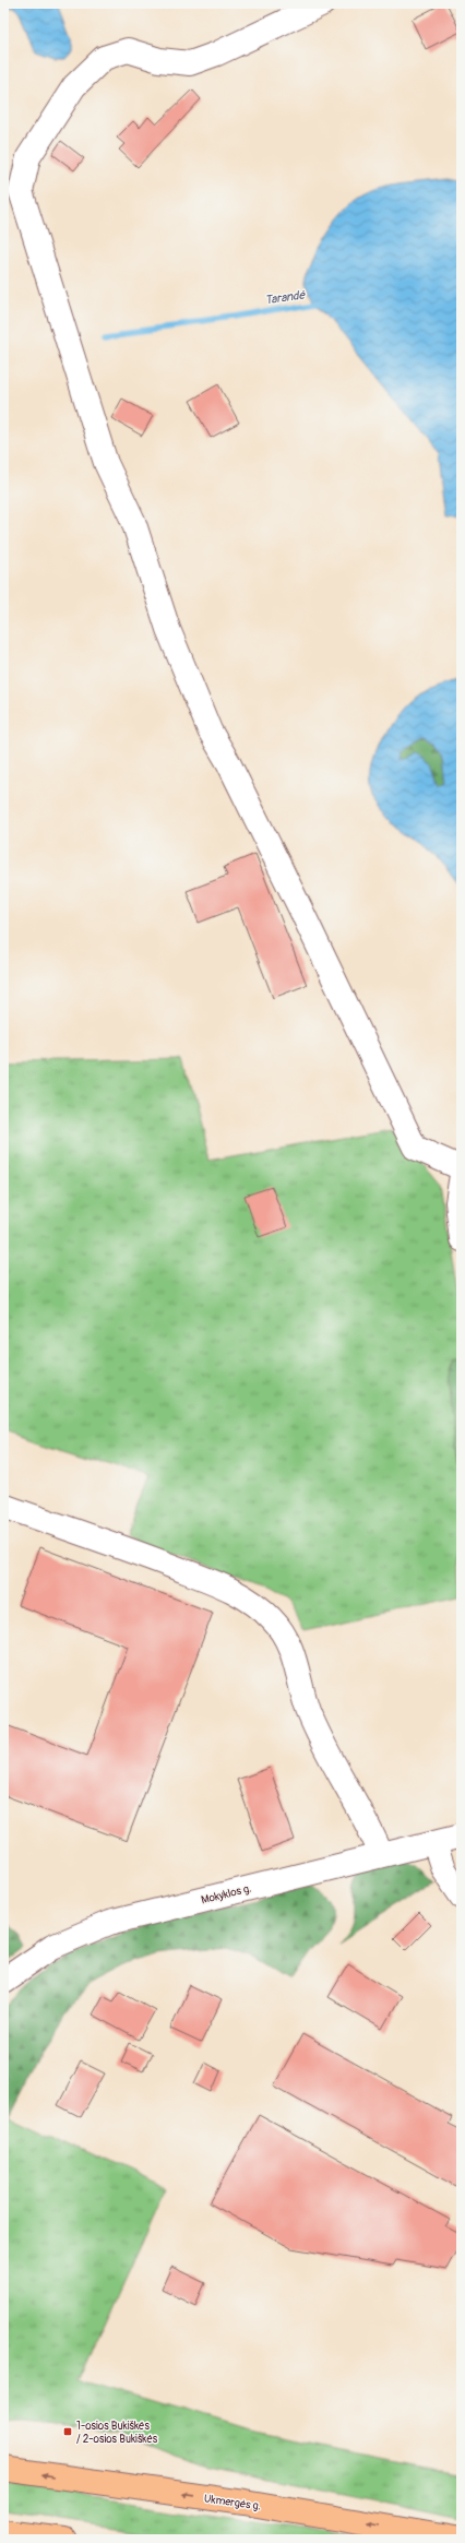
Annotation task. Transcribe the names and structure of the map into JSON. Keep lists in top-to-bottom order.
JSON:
{
  "streets": {
    "highway": ["Ukmergės g."],
    "street": ["Mokyklos g."]
  },
  "one_way": ["Ukmergės g."],
  "water": ["Tarandė"],
  "places": {
    "transit": ["1-osios Bukiškės / 2-osios Bukiškės"]
  }
}
